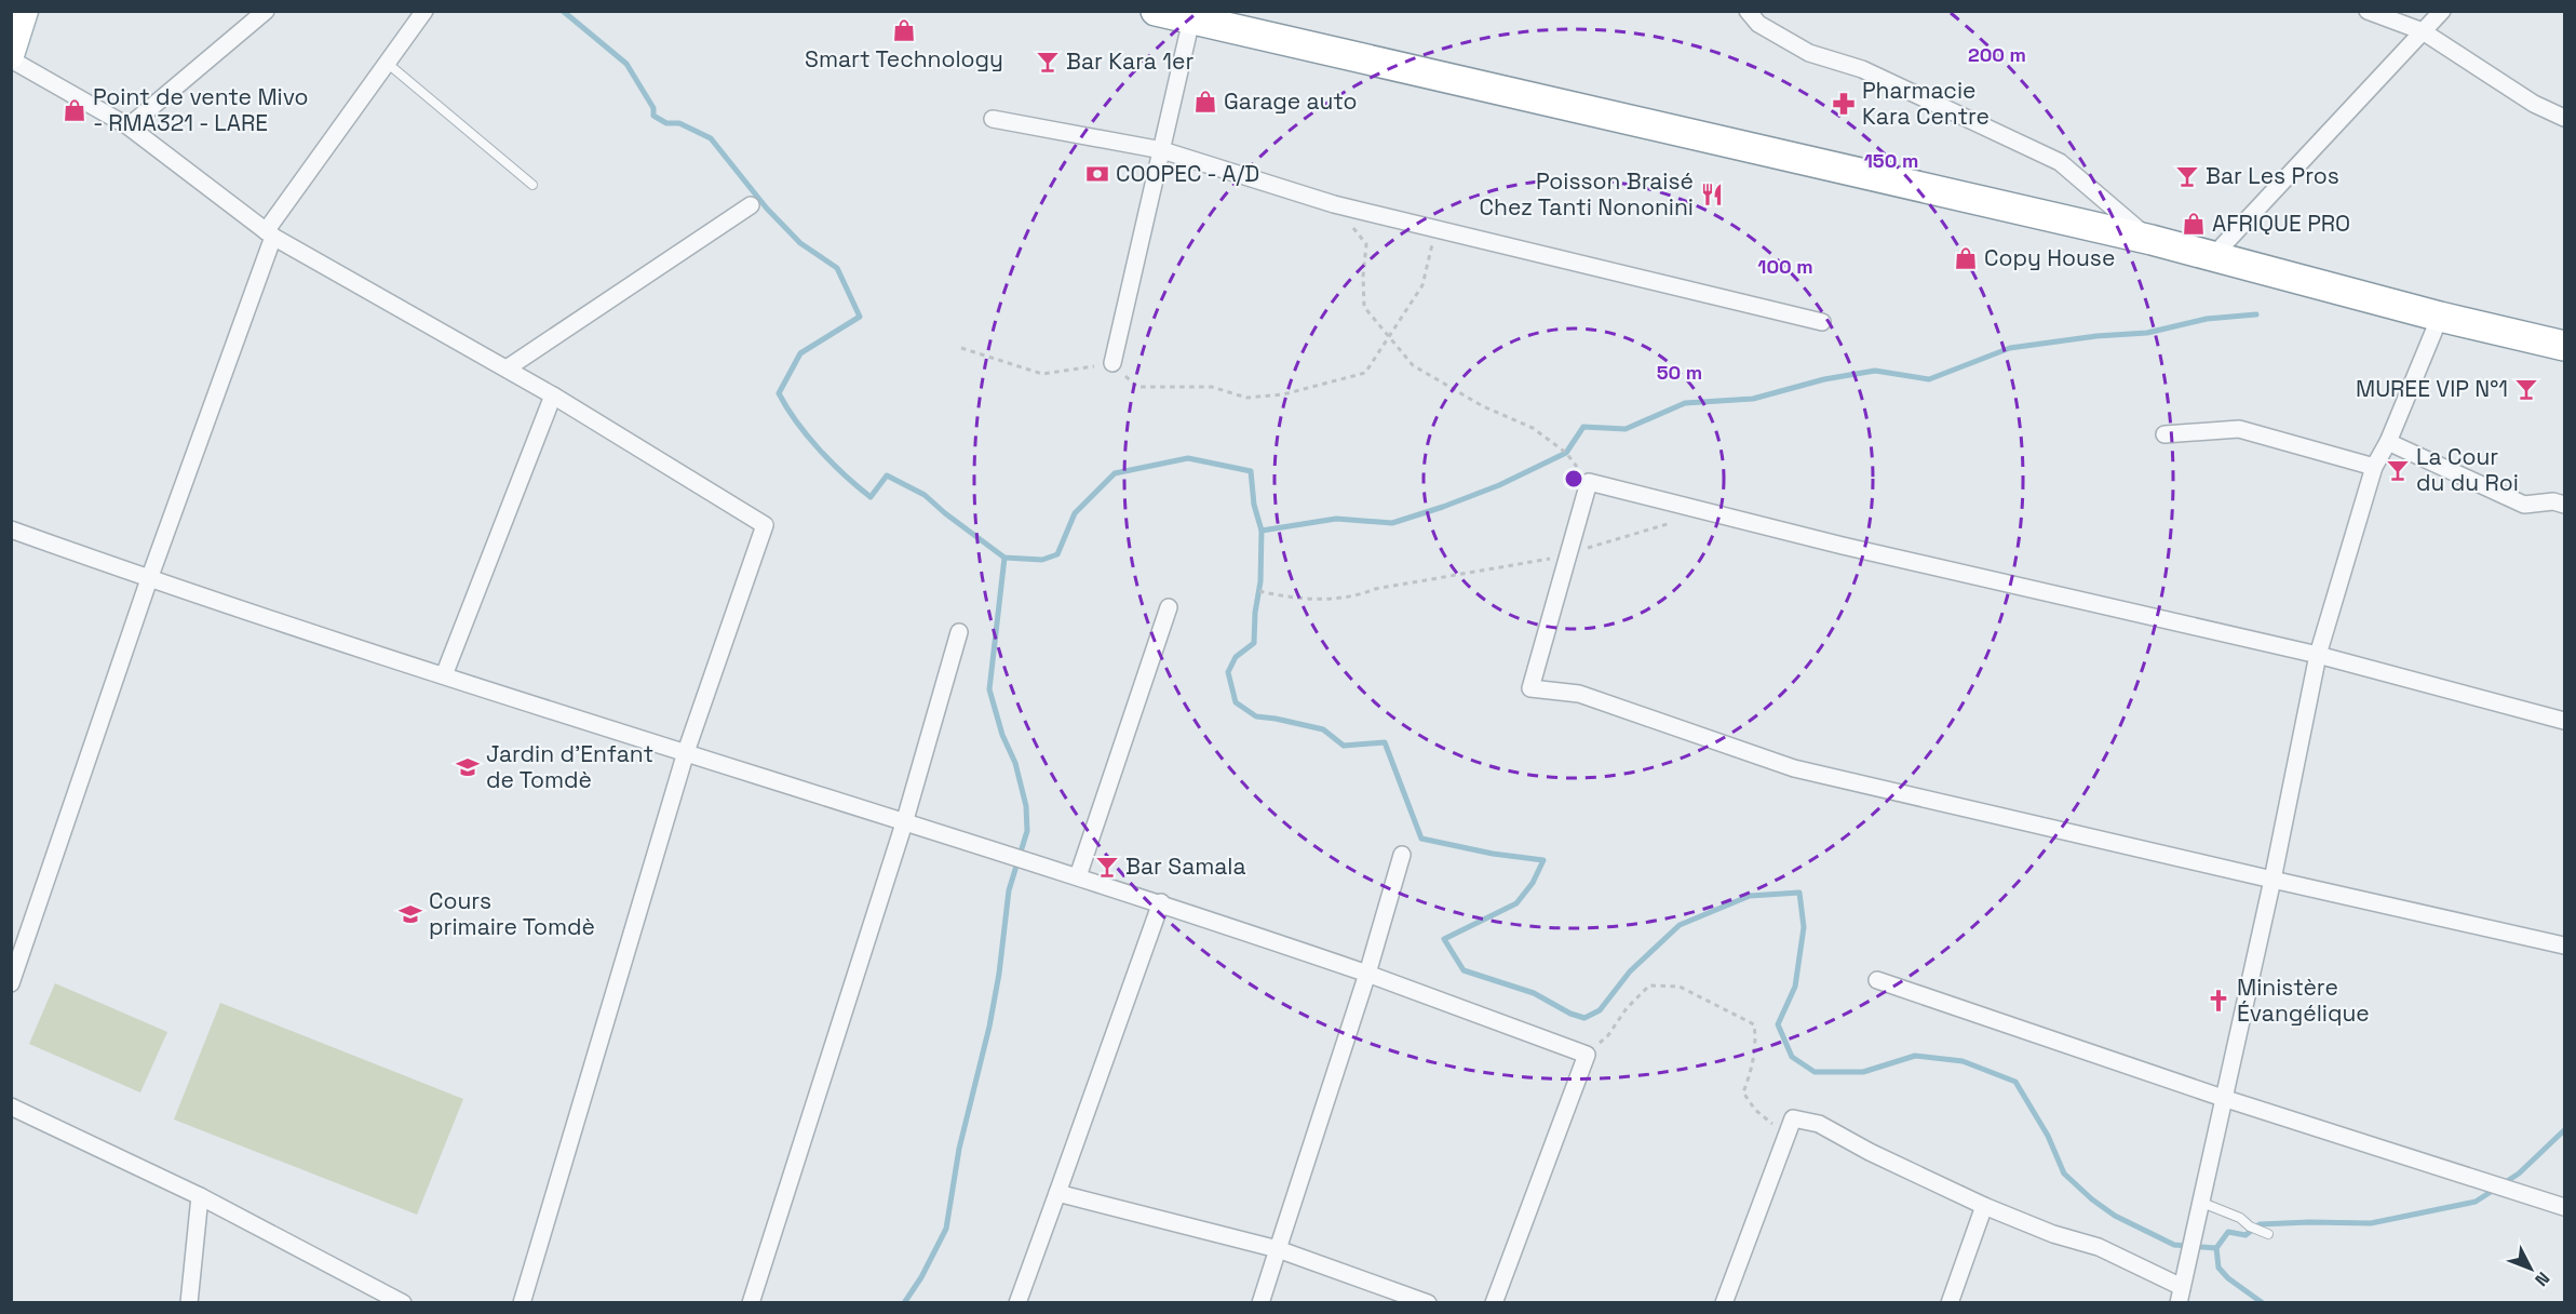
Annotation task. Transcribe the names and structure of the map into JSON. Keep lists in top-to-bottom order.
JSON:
{
  "places": {
    "shop": [
      "Smart Technology",
      "Garage auto",
      "Point de vente Mivo - RMA321 - LARE",
      "AFRIQUE PRO",
      "Copy House"
    ],
    "bar": [
      "Bar Kara 1er",
      "Bar Les Pros",
      "MUREE VIP N°1",
      "La Cour du du Roi",
      "Bar Samala"
    ],
    "pharmacy": ["Pharmacie Kara Centre"],
    "bank": ["COOPEC - A/D"],
    "restaurant": ["Poisson Braisé Chez Tanti Nononini"],
    "school or university": ["Jardin d'Enfant de Tomdè", "Cours primaire Tomdè"],
    "church": ["Ministère Évangélique"]
  },
  "north": "bottom right",
  "rings": [
    "200 m",
    "150 m",
    "100 m",
    "50 m"
  ]
}
